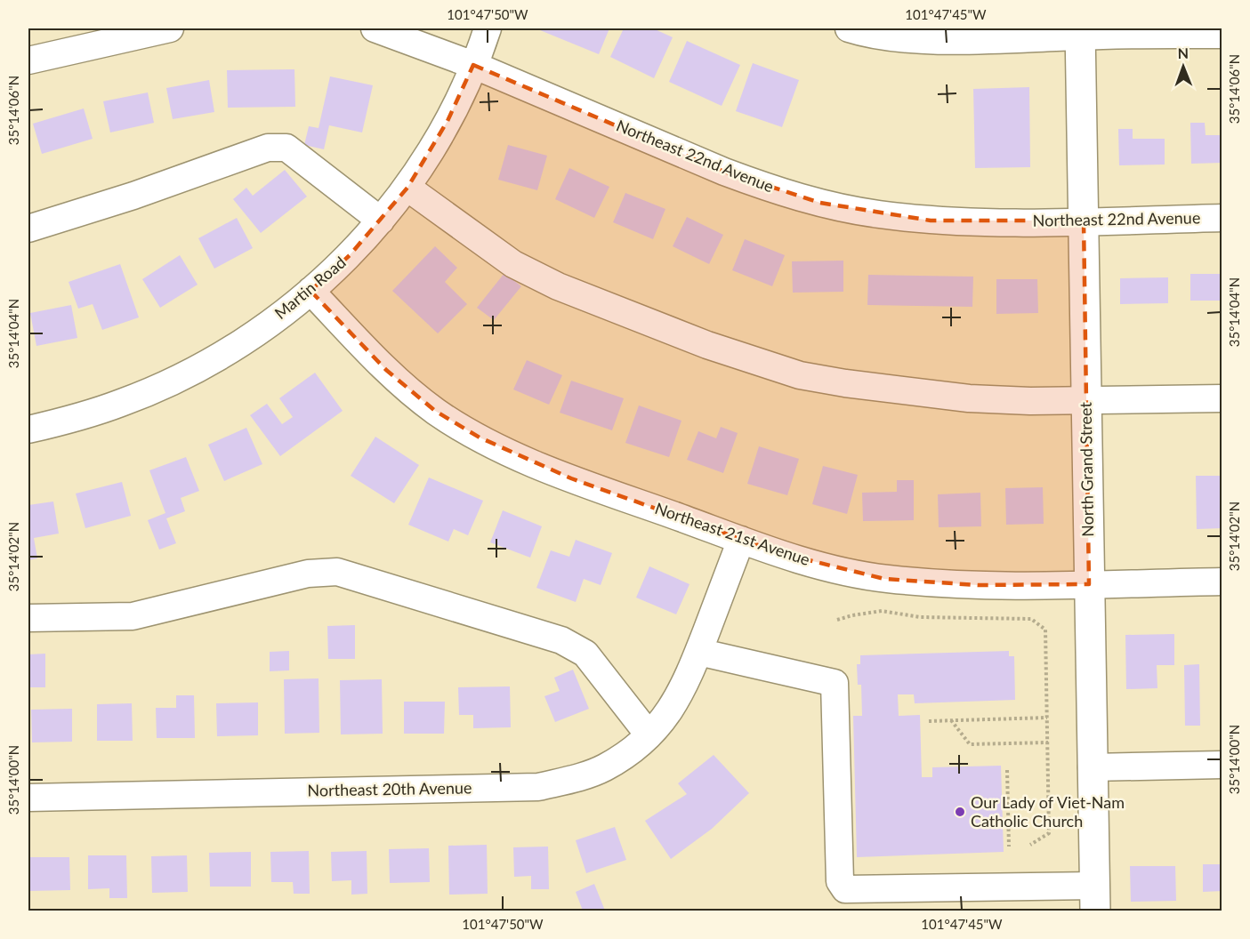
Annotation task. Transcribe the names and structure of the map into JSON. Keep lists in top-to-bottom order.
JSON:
{
  "streets": {
    "main road": ["North Grand Street"],
    "street": [
      "Northeast 22nd Avenue",
      "Martin Road",
      "Northeast 21st Avenue",
      "Northeast 20th Avenue"
    ]
  },
  "crossings": [
    ["Northeast 22nd Avenue", "Martin Road"],
    ["Northeast 22nd Avenue", "North Grand Street"],
    ["Martin Road", "Northeast 21st Avenue"],
    ["North Grand Street", "Northeast 21st Avenue"],
    ["Northeast 21st Avenue", "Northeast 20th Avenue"]
  ],
  "places": ["Our Lady of Viet-Nam Catholic Church"],
  "north": "top",
  "coordinates": [
    "101°47'50\"W",
    "101°47'45\"W",
    "35°14'06\"N",
    "35°14'04\"N",
    "35°14'02\"N",
    "35°14'00\"N"
  ]
}
